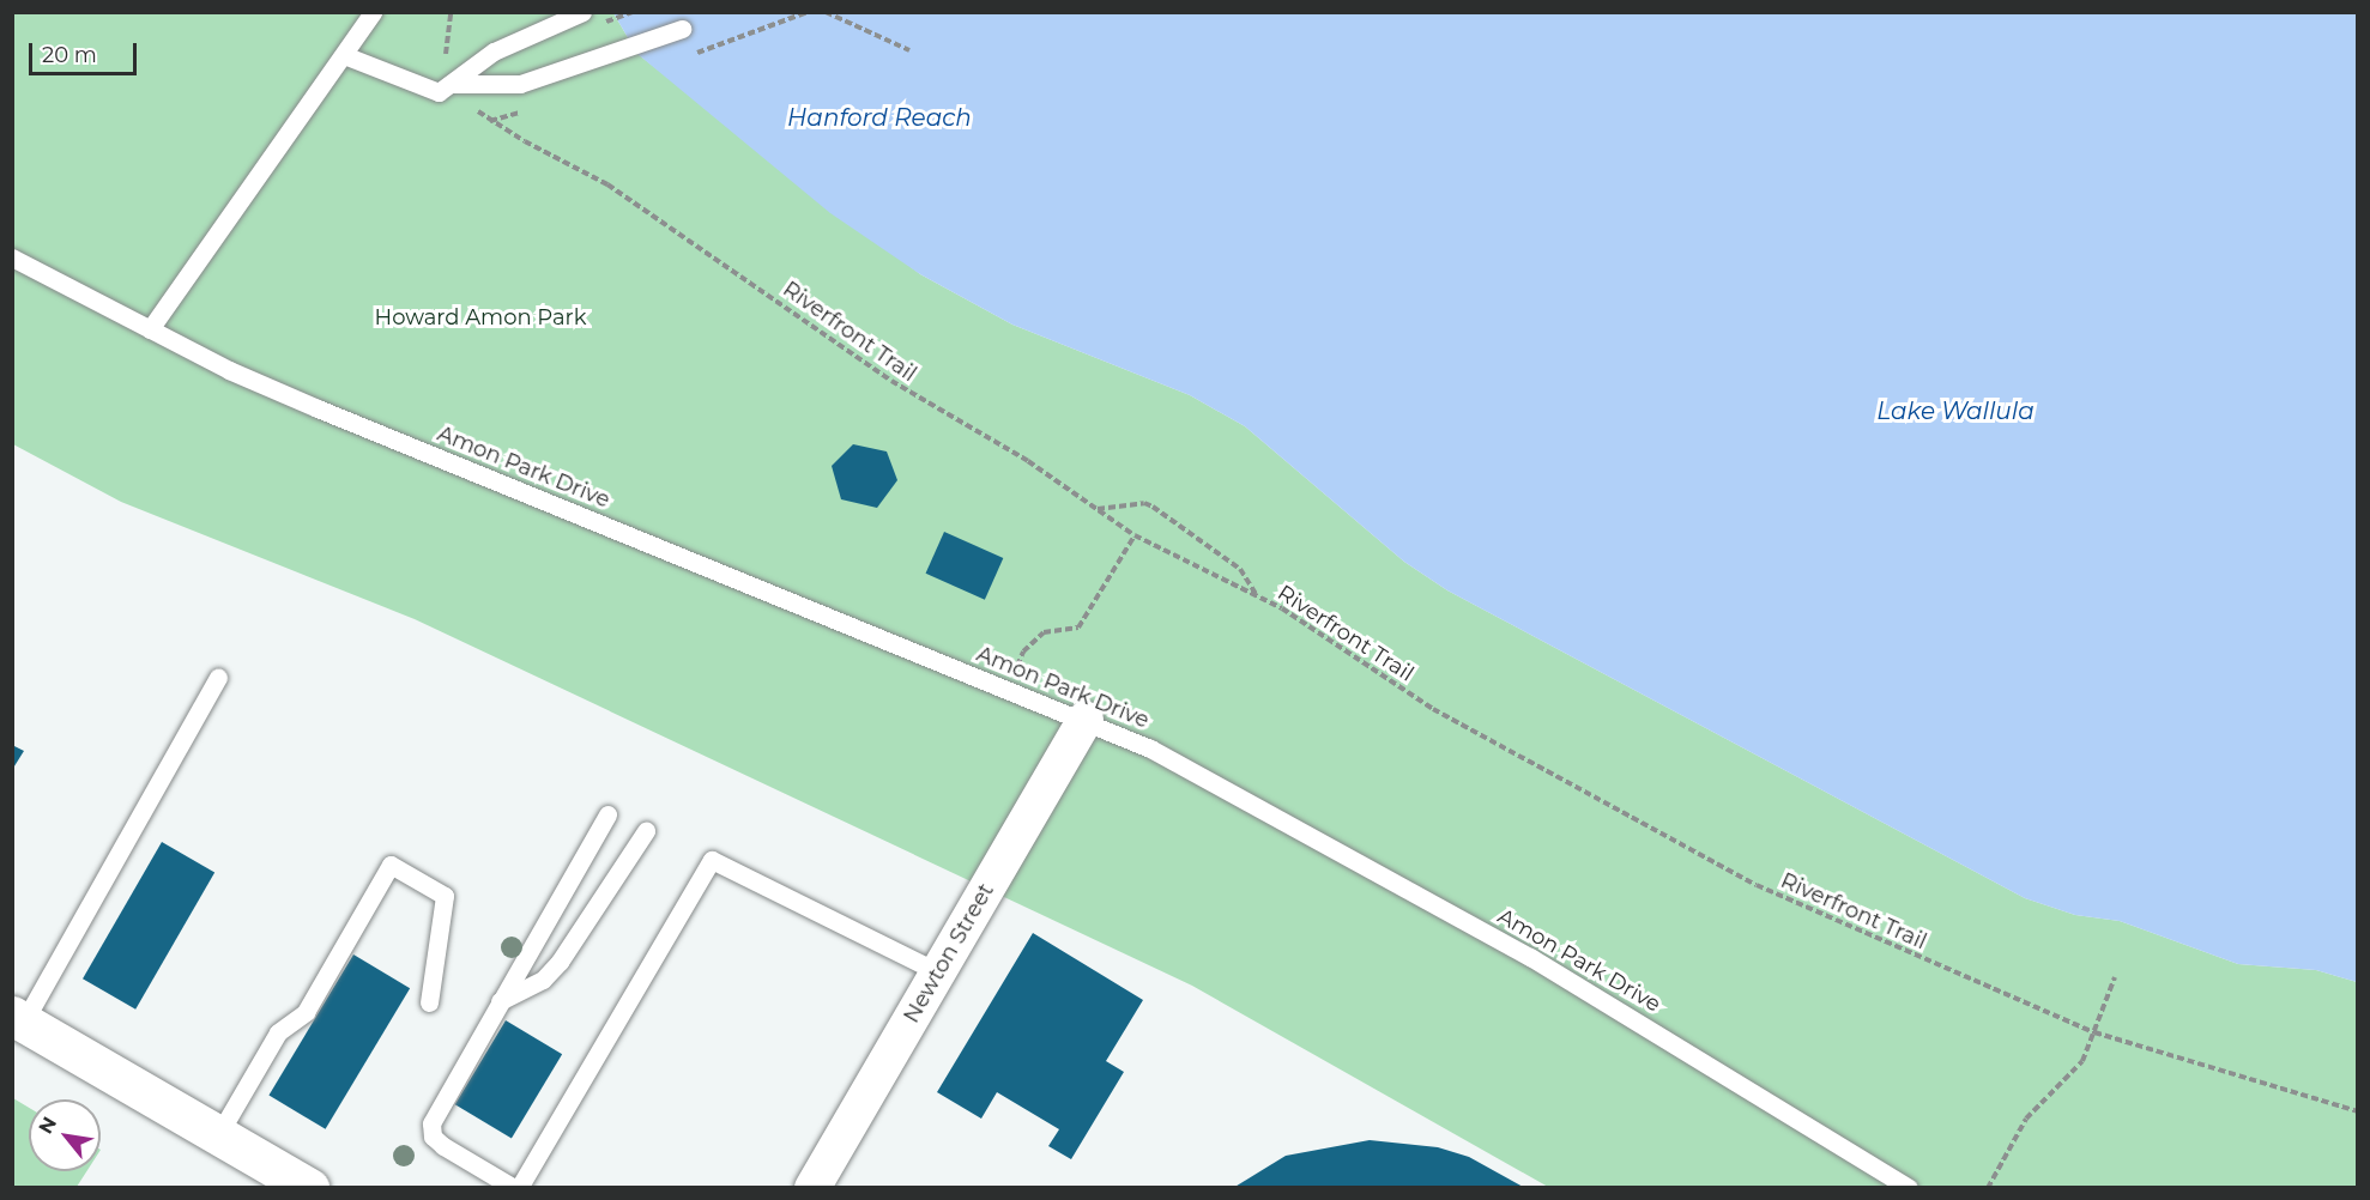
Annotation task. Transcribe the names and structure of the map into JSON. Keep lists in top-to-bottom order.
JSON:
{
  "streets": {
    "street": ["Newton Street"],
    "lane": ["Amon Park Drive"],
    "path": ["Riverfront Trail"]
  },
  "crossings": [
    ["Amon Park Drive", "Newton Street"]
  ],
  "water": ["Hanford Reach", "Lake Wallula"],
  "parks": ["Howard Amon Park"],
  "scale_bar": "20 m",
  "north": "top left"
}
